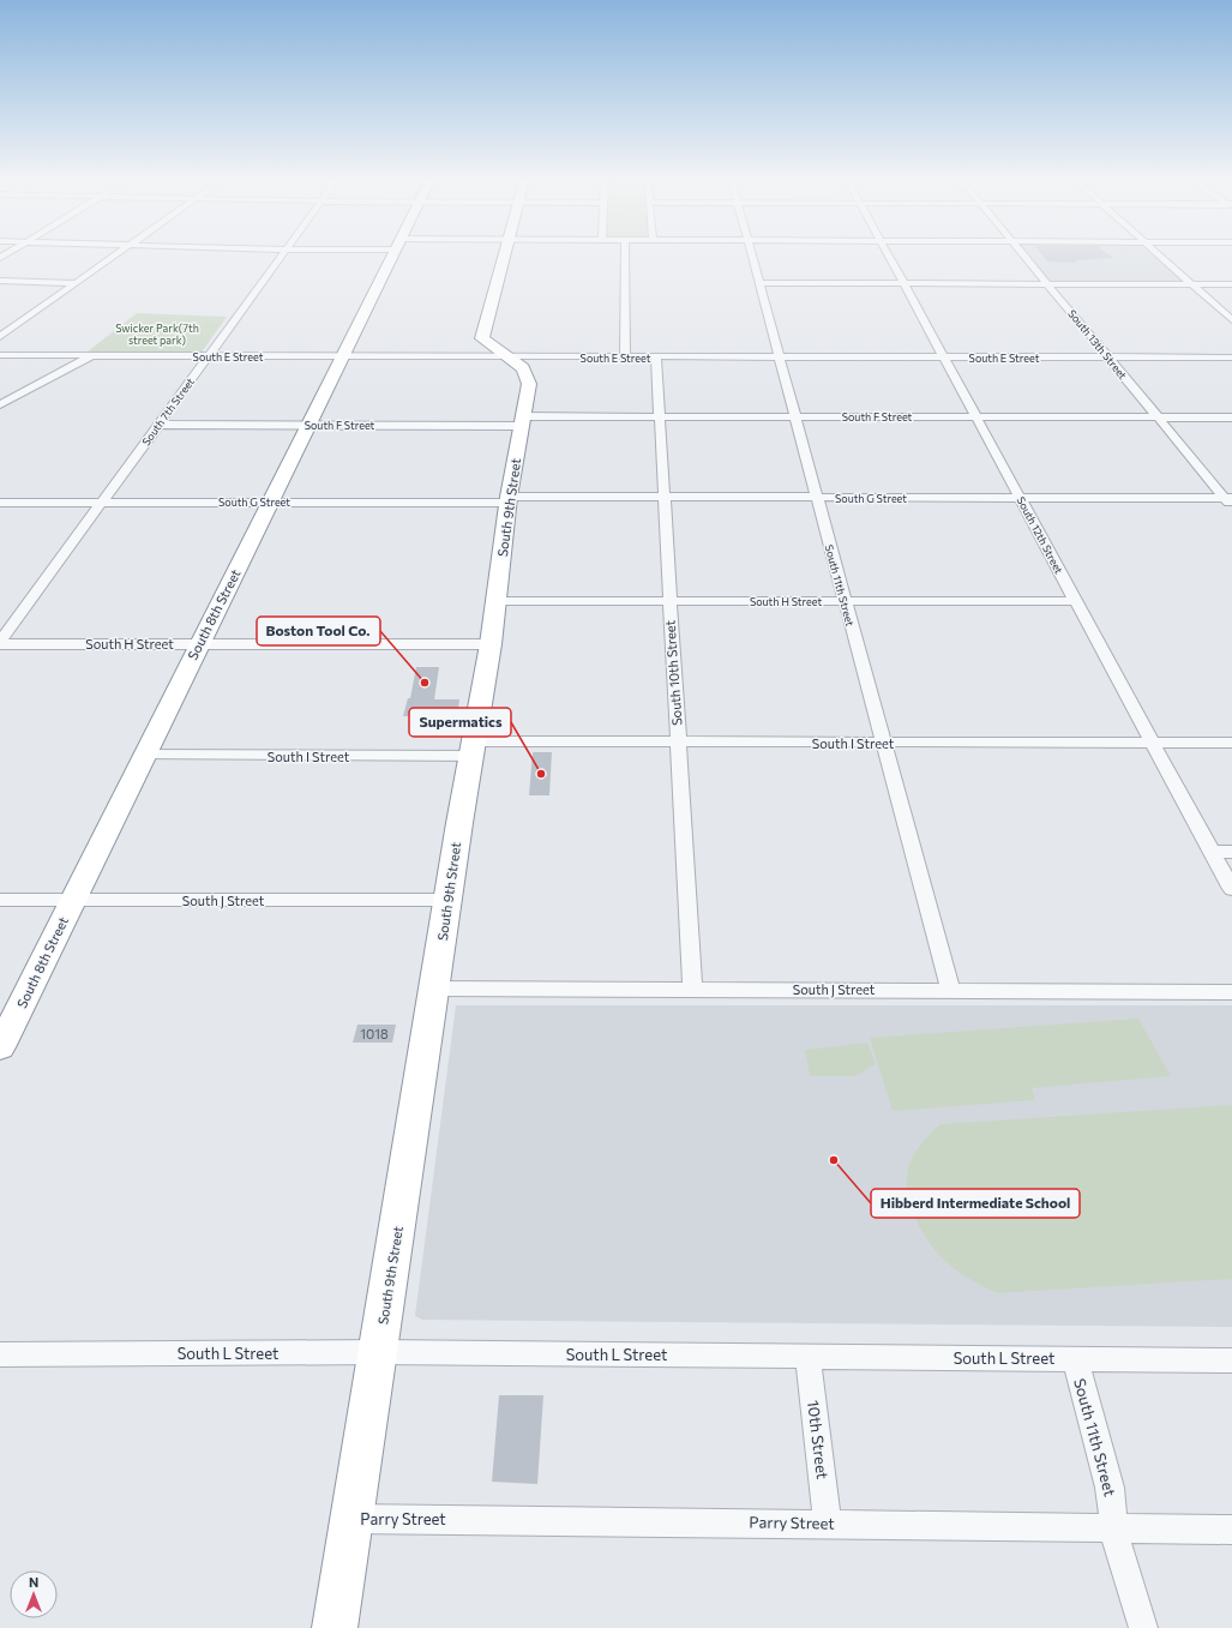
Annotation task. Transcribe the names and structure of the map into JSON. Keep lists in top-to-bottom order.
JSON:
{
  "streets": {
    "highway": ["South 9th Street", "South 8th Street"],
    "street": [
      "South 13th Street",
      "South E Street",
      "South 7th Street",
      "South F Street",
      "South G Street",
      "South 12th Street",
      "South 11th Street",
      "South H Street",
      "South 10th Street",
      "South I Street",
      "South J Street",
      "South L Street",
      "10th Street",
      "Parry Street"
    ]
  },
  "crossings": [
    ["South 13th Street", "South E Street"],
    ["South 13th Street", "South F Street"],
    ["South 13th Street", "South G Street"],
    ["South E Street", "South 7th Street"],
    ["South E Street", "South 9th Street"],
    ["South E Street", "South 12th Street"],
    ["South E Street", "South 11th Street"],
    ["South E Street", "South 8th Street"],
    ["South E Street", "South 10th Street"],
    ["South 7th Street", "South F Street"],
    ["South 7th Street", "South G Street"],
    ["South 7th Street", "South H Street"],
    ["South F Street", "South 9th Street"],
    ["South F Street", "South 12th Street"],
    ["South F Street", "South 11th Street"],
    ["South F Street", "South 8th Street"],
    ["South F Street", "South 10th Street"],
    ["South G Street", "South 9th Street"],
    ["South G Street", "South 12th Street"],
    ["South G Street", "South 11th Street"],
    ["South G Street", "South 8th Street"],
    ["South G Street", "South 10th Street"],
    ["South 9th Street", "South H Street"],
    ["South 9th Street", "South I Street"],
    ["South 9th Street", "South J Street"],
    ["South 9th Street", "South L Street"],
    ["South 9th Street", "Parry Street"],
    ["South 12th Street", "South H Street"],
    ["South 12th Street", "South I Street"],
    ["South 11th Street", "South H Street"],
    ["South 11th Street", "South I Street"],
    ["South 11th Street", "South J Street"],
    ["South 11th Street", "South L Street"],
    ["South 11th Street", "Parry Street"],
    ["South H Street", "South 8th Street"],
    ["South H Street", "South 10th Street"],
    ["South 8th Street", "South I Street"],
    ["South 8th Street", "South J Street"],
    ["South 10th Street", "South I Street"],
    ["South 10th Street", "South J Street"],
    ["South L Street", "10th Street"],
    ["10th Street", "Parry Street"]
  ],
  "parks": ["Swicker Park(7th street park)"],
  "places": ["Boston Tool Co.", "Supermatics", "Hibberd Intermediate School"],
  "house_numbers": ["1018"],
  "north": "top"
}
